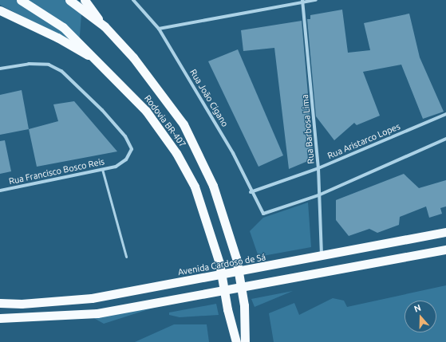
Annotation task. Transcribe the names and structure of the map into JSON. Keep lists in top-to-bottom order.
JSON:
{
  "streets": {
    "highway": ["Rodovia BR-407", "Avenida Cardoso de Sá"],
    "street": [
      "Rua João Cigano",
      "Rua Barbosa Lima",
      "Rua Aristarco Lopes",
      "Rua Francisco Bosco Reis"
    ]
  },
  "crossings": [
    ["Rua João Cigano", "Rua Barbosa Lima"],
    ["Rua João Cigano", "Rua Aristarco Lopes"],
    ["Rua Barbosa Lima", "Rua Aristarco Lopes"],
    ["Rua Barbosa Lima", "Avenida Cardoso de Sá"]
  ],
  "north": "top"
}
